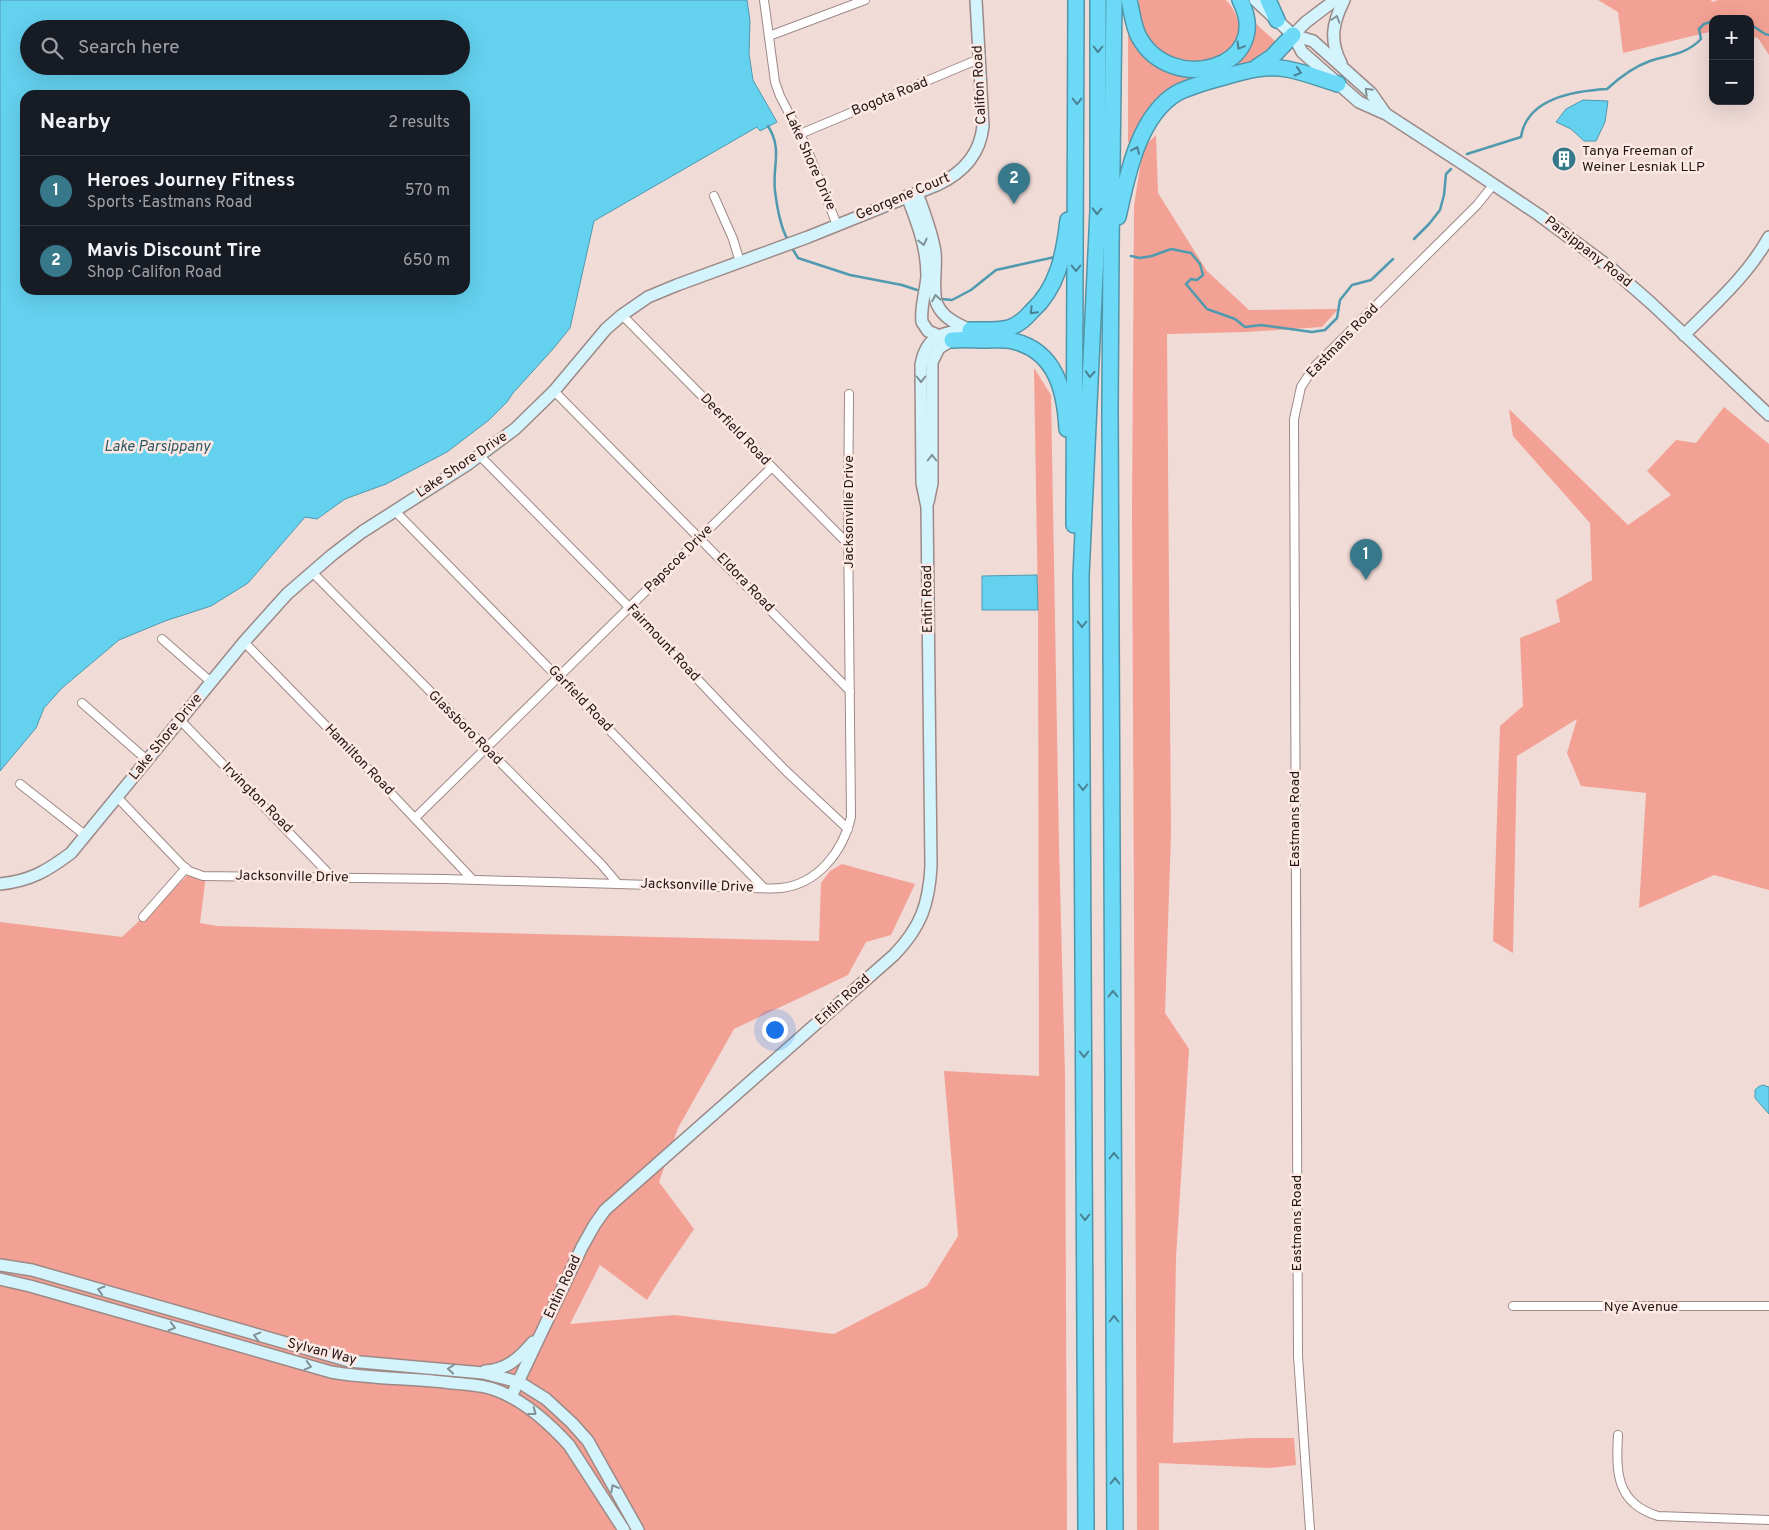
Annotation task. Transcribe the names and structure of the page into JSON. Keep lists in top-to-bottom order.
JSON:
{
  "streets": {
    "street": [
      "Califon Road",
      "Bogota Road",
      "Lake Shore Drive",
      "Georgene Court",
      "Parsippany Road",
      "Eastmans Road",
      "Deerfield Road",
      "Jacksonville Drive",
      "Papscoe Drive",
      "Eldora Road",
      "Entin Road",
      "Fairmount Road",
      "Garfield Road",
      "Glassboro Road",
      "Hamilton Road",
      "Irvington Road",
      "Nye Avenue",
      "Sylvan Way"
    ]
  },
  "crossings": [
    ["Califon Road", "Bogota Road"],
    ["Califon Road", "Georgene Court"],
    ["Bogota Road", "Lake Shore Drive"],
    ["Lake Shore Drive", "Georgene Court"],
    ["Lake Shore Drive", "Deerfield Road"],
    ["Lake Shore Drive", "Jacksonville Drive"],
    ["Lake Shore Drive", "Eldora Road"],
    ["Lake Shore Drive", "Fairmount Road"],
    ["Lake Shore Drive", "Garfield Road"],
    ["Lake Shore Drive", "Glassboro Road"],
    ["Lake Shore Drive", "Hamilton Road"],
    ["Lake Shore Drive", "Irvington Road"],
    ["Parsippany Road", "Eastmans Road"],
    ["Deerfield Road", "Jacksonville Drive"],
    ["Deerfield Road", "Papscoe Drive"],
    ["Jacksonville Drive", "Eldora Road"],
    ["Jacksonville Drive", "Fairmount Road"],
    ["Jacksonville Drive", "Garfield Road"],
    ["Jacksonville Drive", "Glassboro Road"],
    ["Jacksonville Drive", "Hamilton Road"],
    ["Jacksonville Drive", "Irvington Road"],
    ["Papscoe Drive", "Eldora Road"],
    ["Papscoe Drive", "Fairmount Road"],
    ["Papscoe Drive", "Garfield Road"],
    ["Papscoe Drive", "Glassboro Road"],
    ["Papscoe Drive", "Hamilton Road"],
    ["Entin Road", "Sylvan Way"]
  ],
  "water": ["Lake Parsippany"],
  "places": {
    "building": ["Tanya Freeman of Weiner Lesniak LLP"]
  },
  "page": {
    "map_buttons": ["+", "−"],
    "search": "Search here",
    "heading": ["Nearby", "2 results"],
    "list": [
      {
        "mark": "1",
        "name": "Heroes Journey Fitness",
        "note": "Sports · Eastmans Road",
        "value": "570 m"
      },
      {
        "mark": "2",
        "name": "Mavis Discount Tire",
        "note": "Shop · Califon Road",
        "value": "650 m"
      }
    ],
    "pins": ["2", "1"]
  }
}
